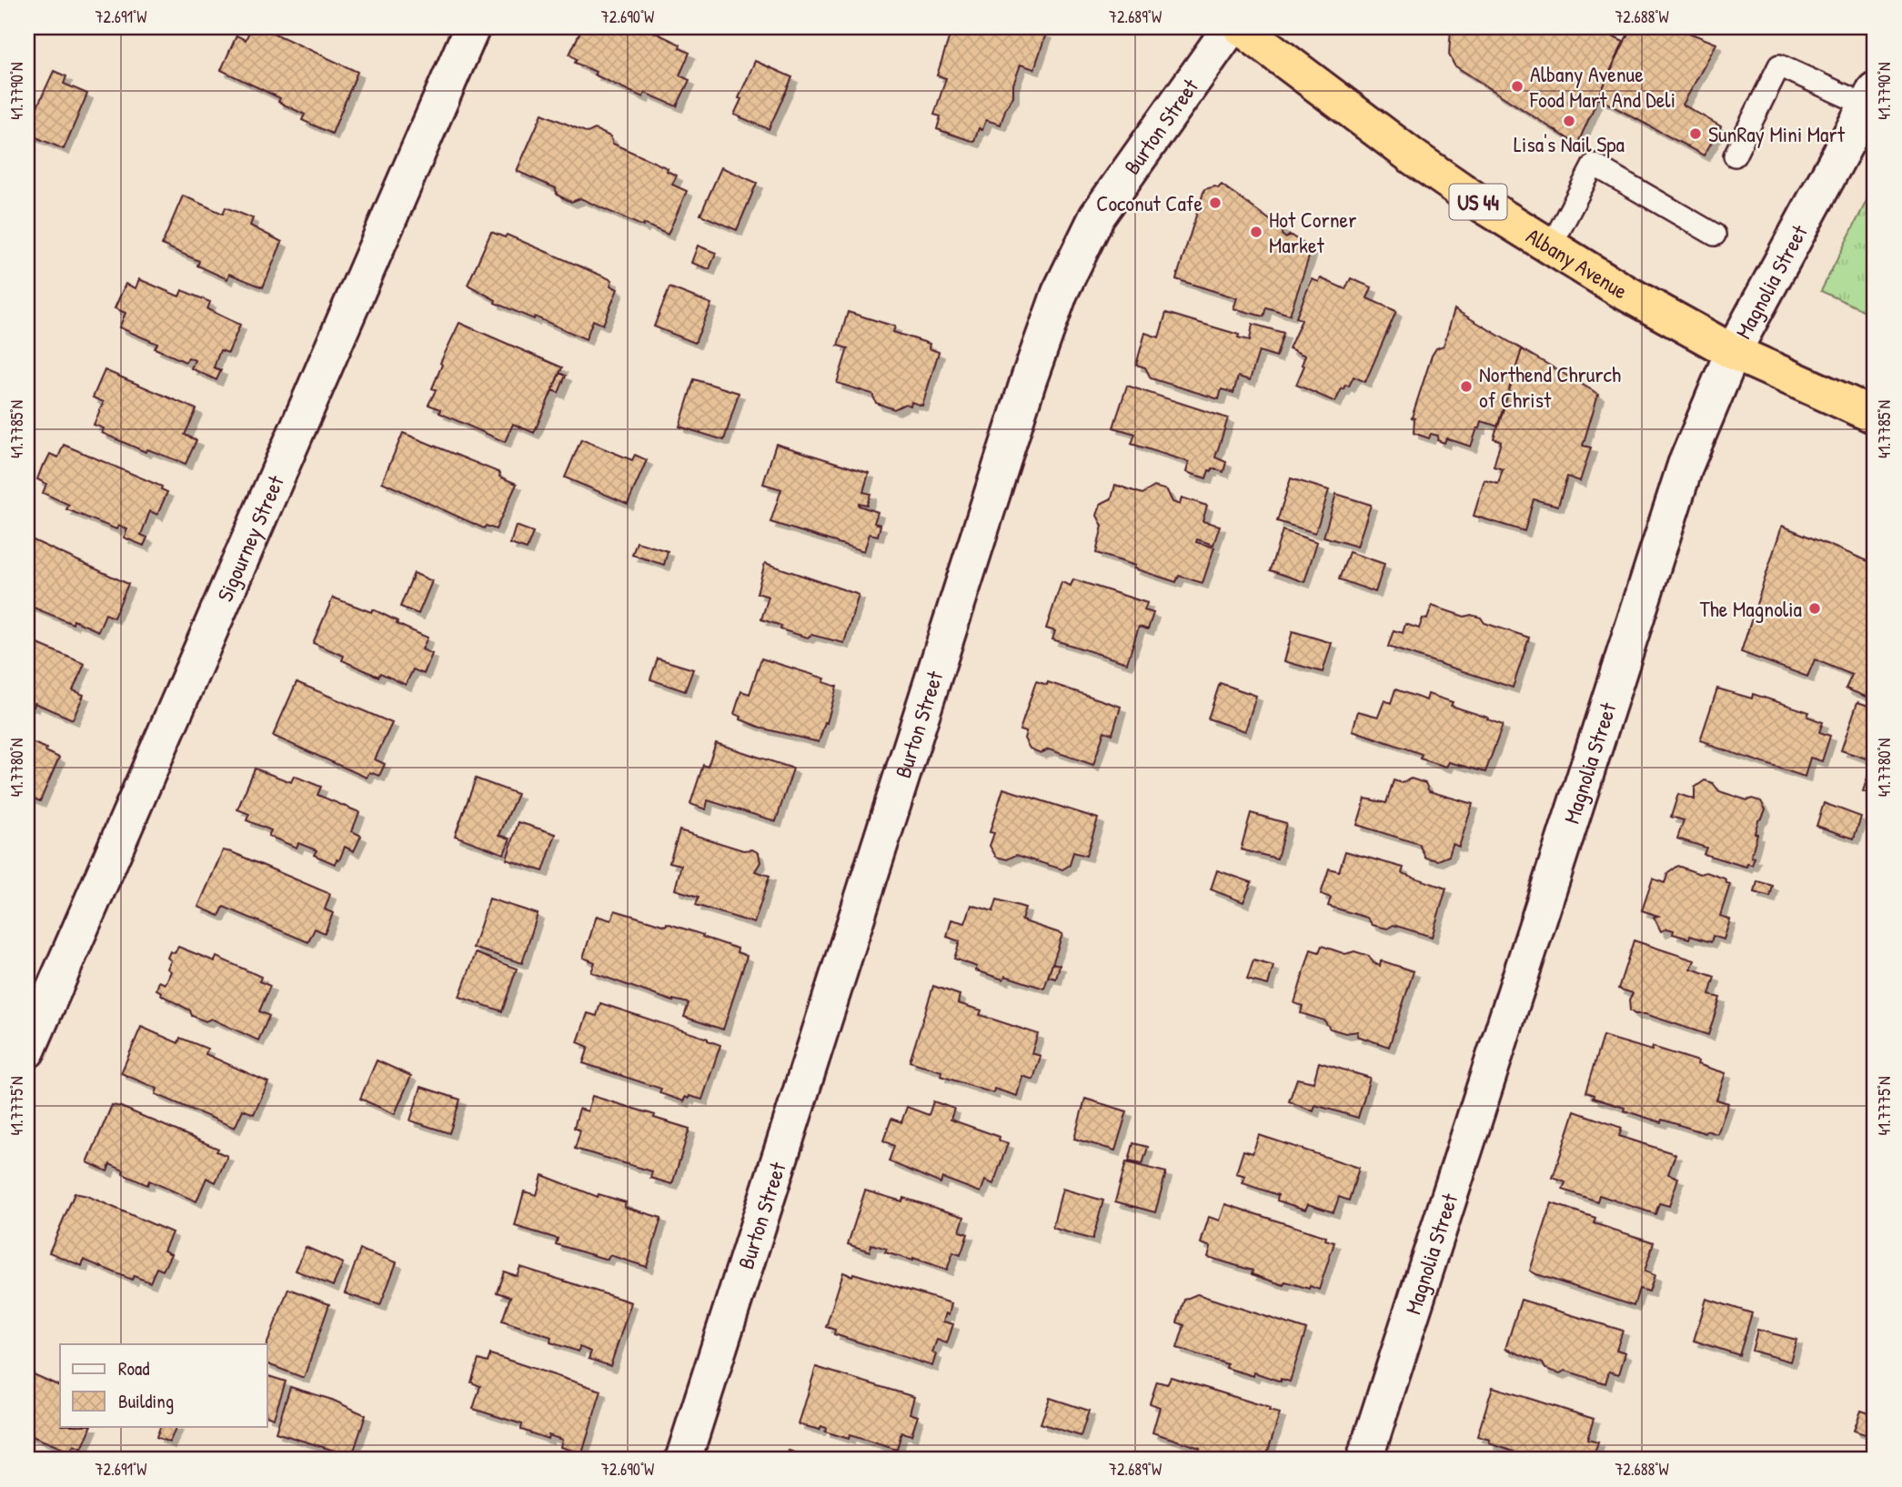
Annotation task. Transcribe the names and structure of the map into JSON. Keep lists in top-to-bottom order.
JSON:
{
  "streets": {
    "highway": ["US 44", "Albany Avenue"],
    "street": ["Burton Street", "Magnolia Street", "Sigourney Street"]
  },
  "crossings": [
    ["Albany Avenue", "Magnolia Street"]
  ],
  "places": [
    "Albany Avenue Food Mart And Deli",
    "Lisa's Nail Spa",
    "SunRay Mini Mart",
    "Coconut Cafe",
    "Hot Corner Market",
    "Northend Chrurch of Christ",
    "The Magnolia"
  ],
  "legend": ["Road", "Building"],
  "coordinates": [
    "72.691°W",
    "72.690°W",
    "72.689°W",
    "72.688°W",
    "41.7790°N",
    "41.7785°N",
    "41.7780°N",
    "41.7775°N"
  ]
}
